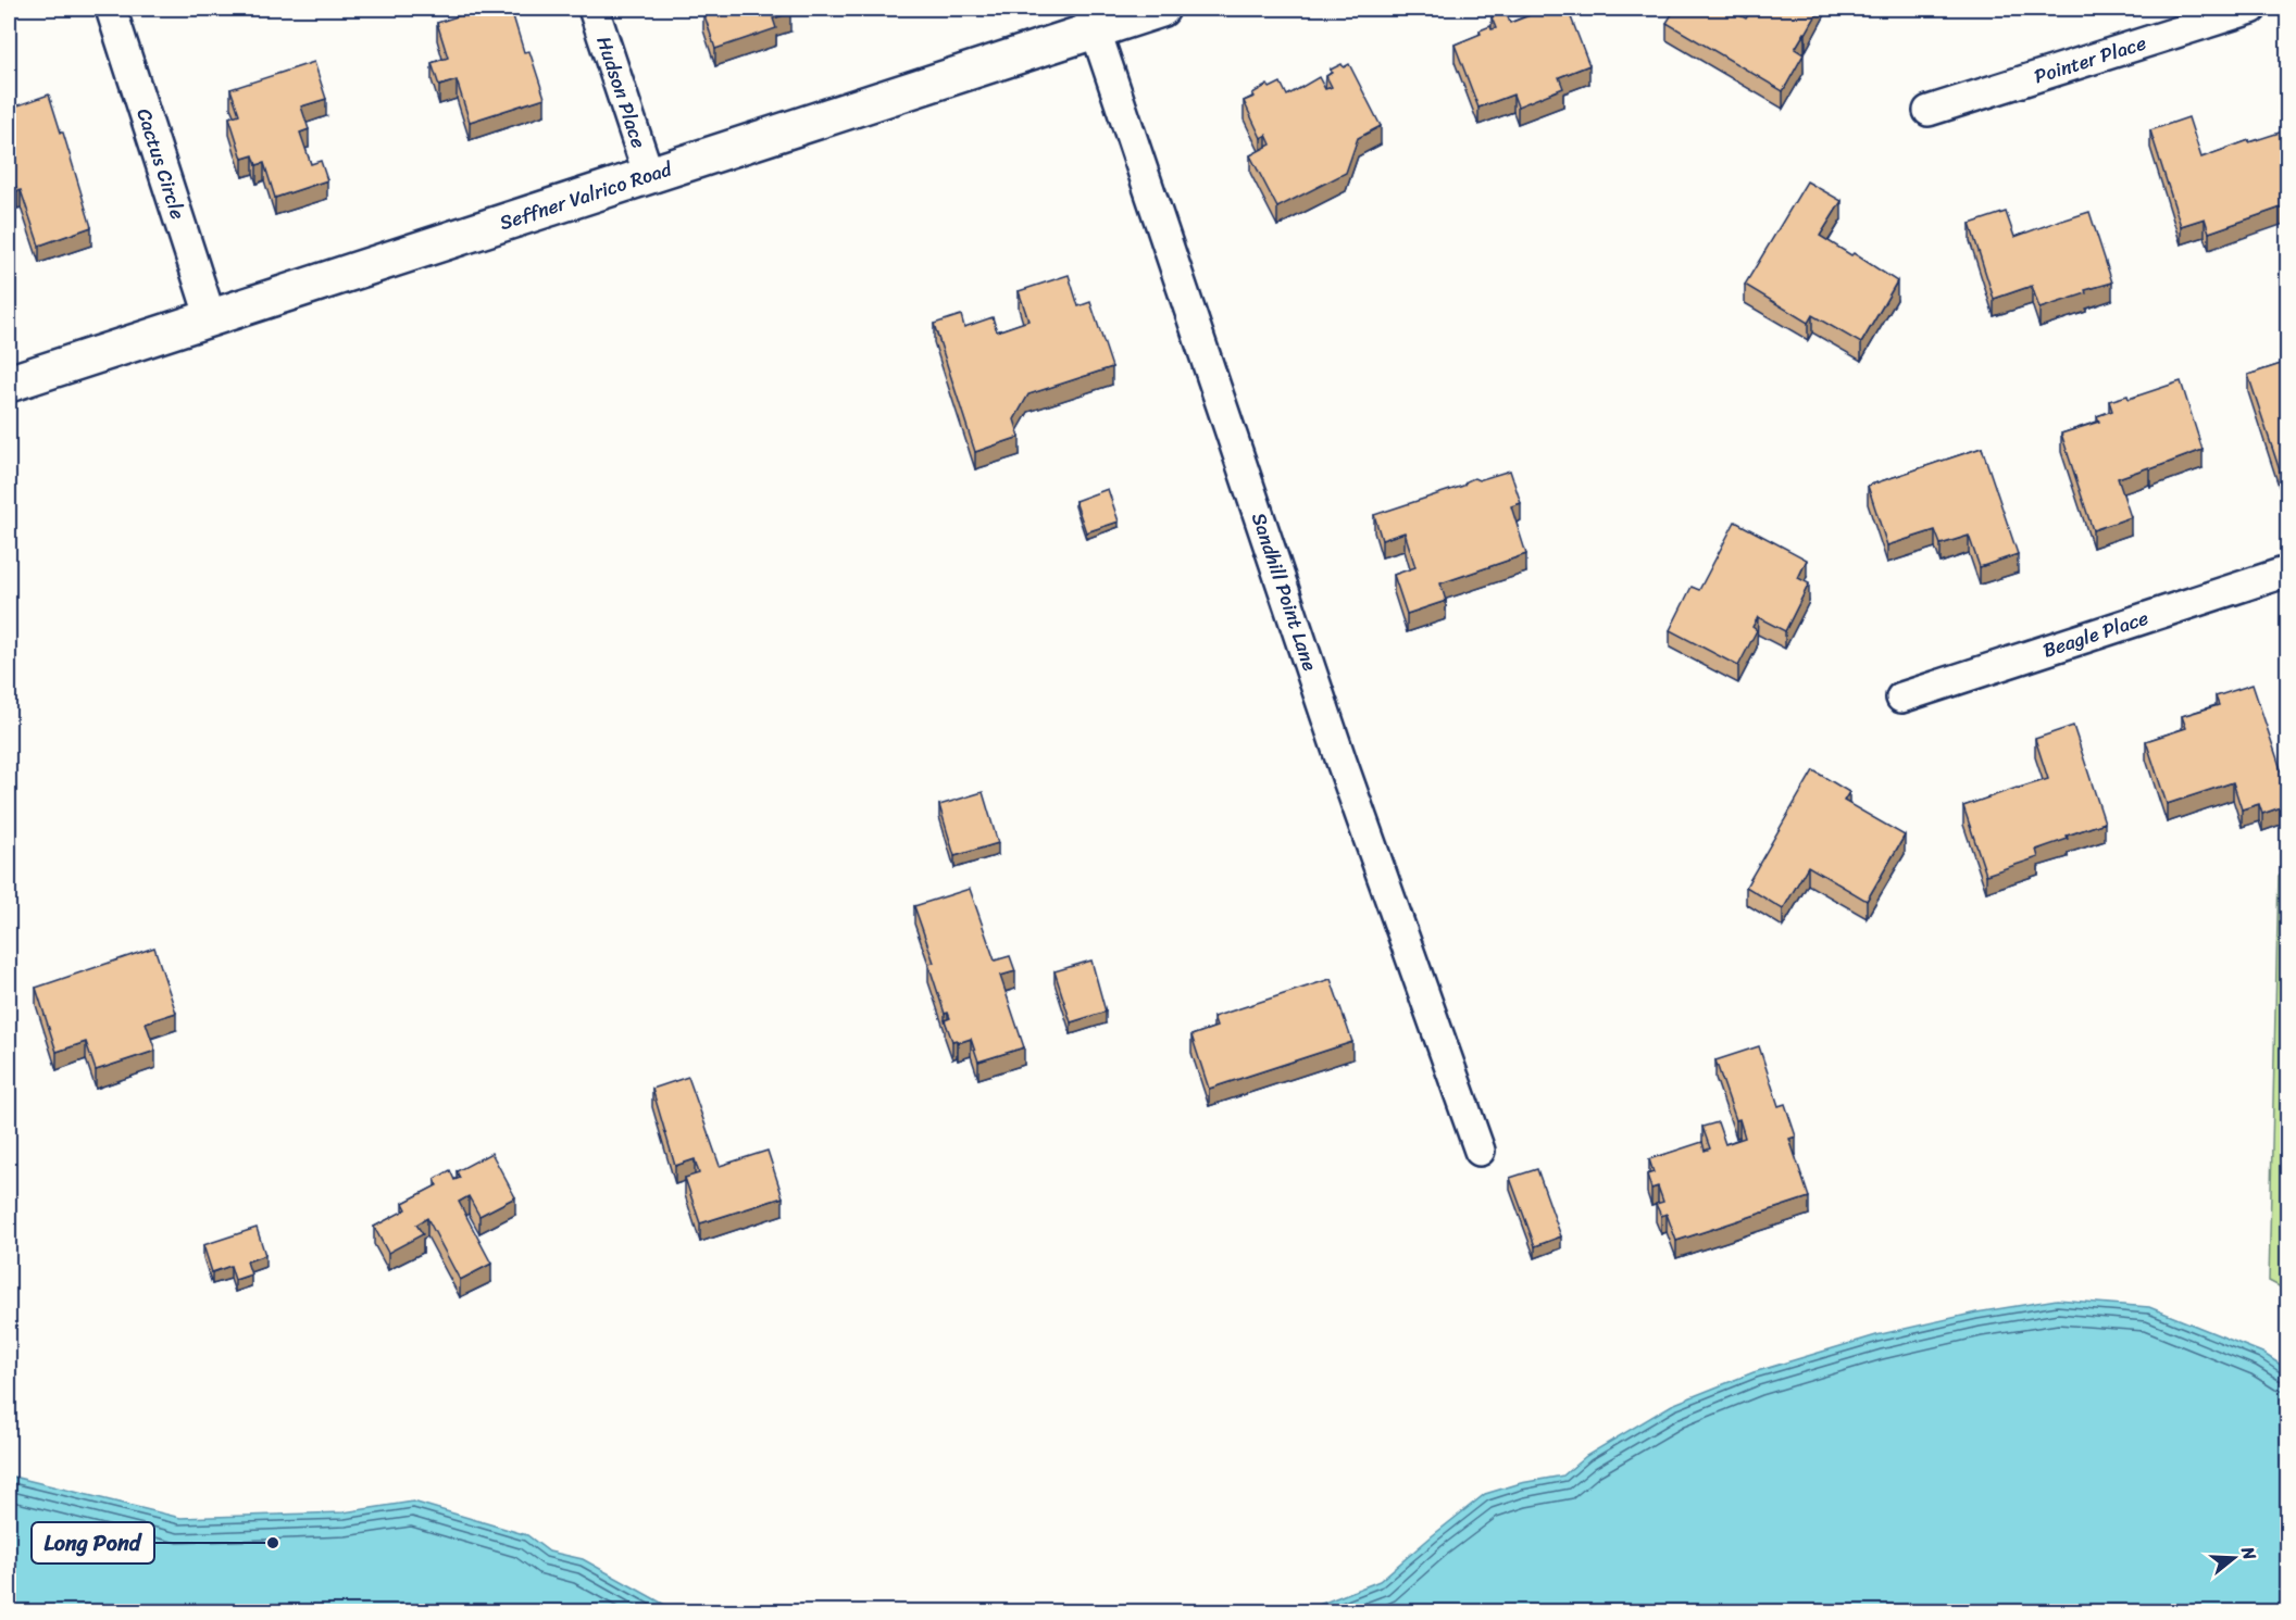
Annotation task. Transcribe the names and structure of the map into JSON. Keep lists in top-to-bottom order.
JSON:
{
  "streets": {
    "street": [
      "Pointer Place",
      "Hudson Place",
      "Cactus Circle",
      "Seffner Valrico Road",
      "Sandhill Point Lane",
      "Beagle Place"
    ]
  },
  "crossings": [
    ["Hudson Place", "Seffner Valrico Road"],
    ["Cactus Circle", "Seffner Valrico Road"],
    ["Seffner Valrico Road", "Sandhill Point Lane"]
  ],
  "places": ["Long Pond"],
  "north": "right"
}
